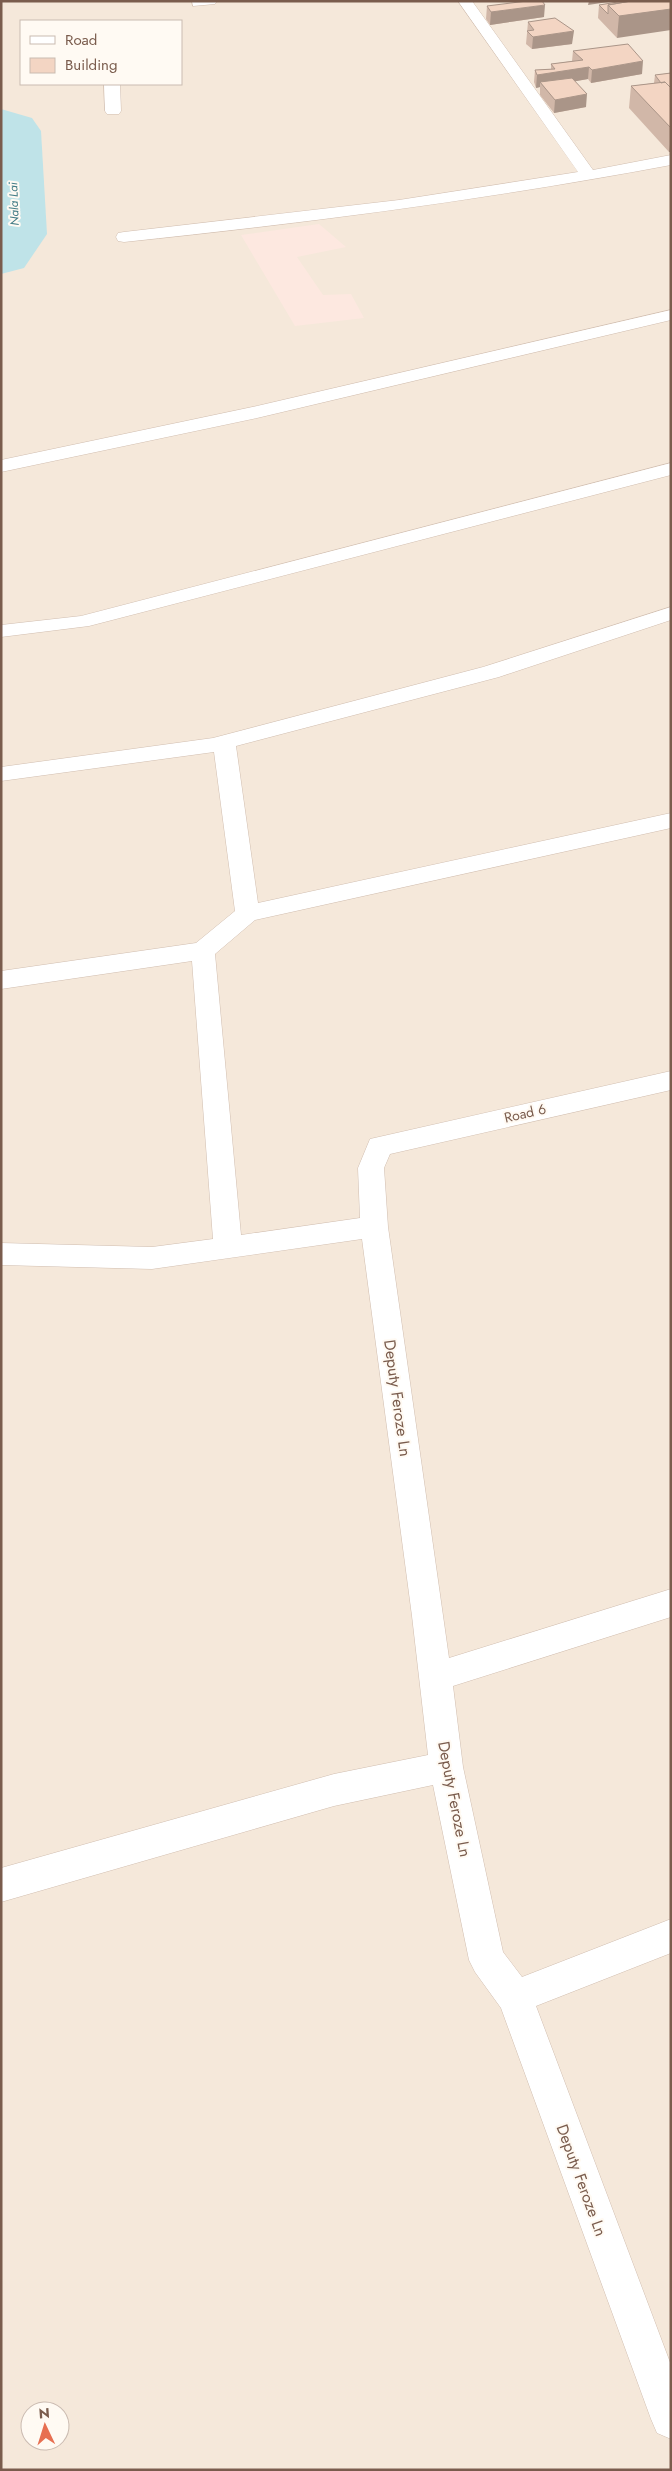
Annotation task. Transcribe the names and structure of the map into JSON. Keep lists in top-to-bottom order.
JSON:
{
  "streets": {
    "street": ["Road 6", "Deputy Feroze Ln"]
  },
  "crossings": [
    ["Road 6", "Deputy Feroze Ln"]
  ],
  "water": ["Nala Lai"],
  "legend": ["Road", "Building"],
  "north": "top"
}
